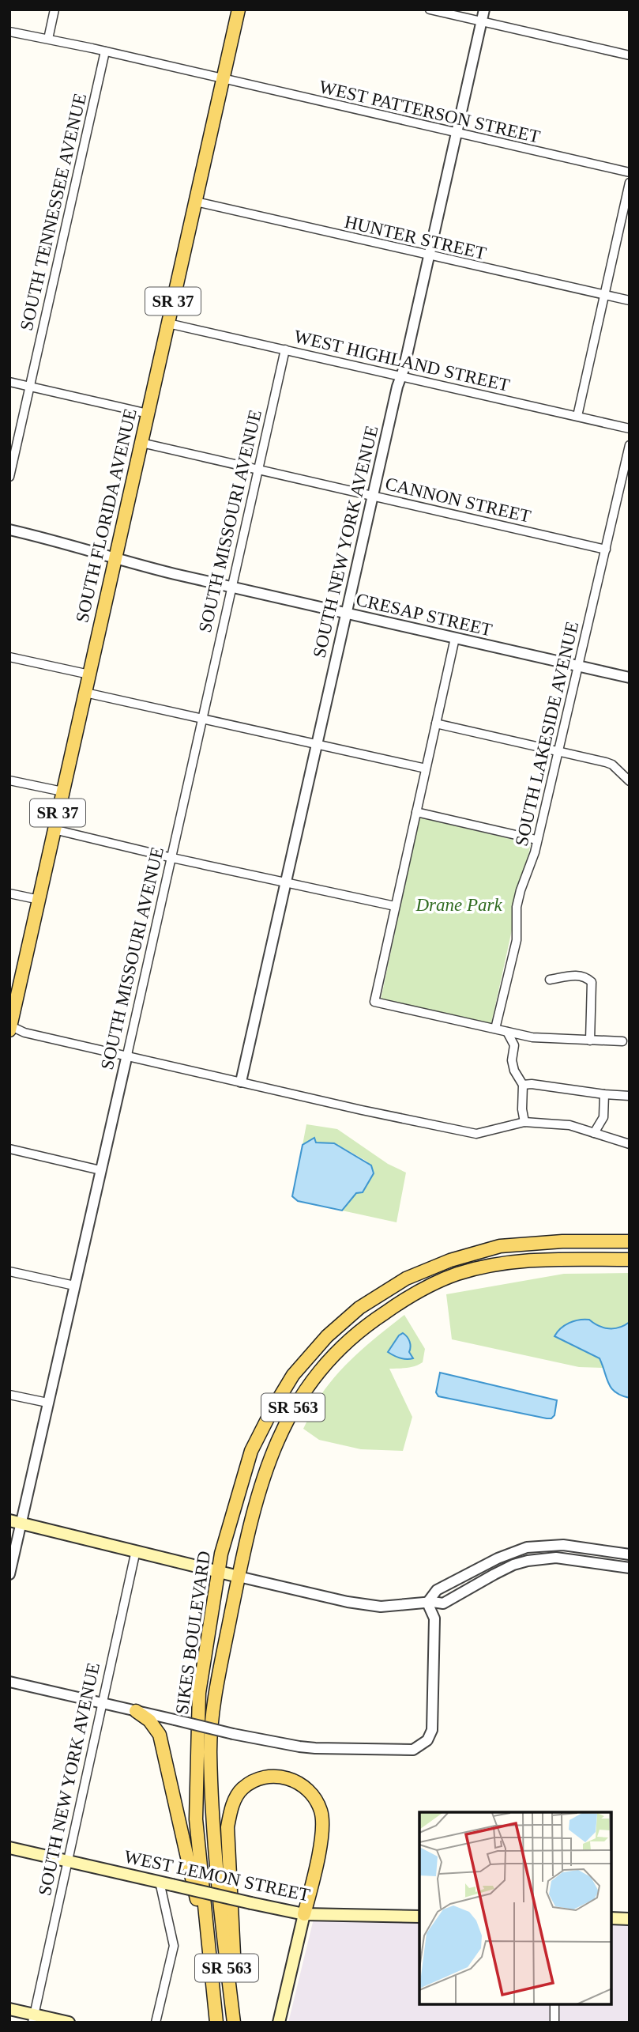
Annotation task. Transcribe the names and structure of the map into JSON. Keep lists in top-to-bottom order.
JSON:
{
  "streets": {
    "main road": [
      "SR 37",
      "SOUTH FLORIDA AVENUE",
      "SR 563",
      "SIKES BOULEVARD",
      "WEST LEMON STREET"
    ],
    "street": [
      "WEST PATTERSON STREET",
      "SOUTH TENNESSEE AVENUE",
      "HUNTER STREET",
      "WEST HIGHLAND STREET",
      "CANNON STREET",
      "SOUTH MISSOURI AVENUE",
      "SOUTH NEW YORK AVENUE",
      "CRESAP STREET",
      "SOUTH LAKESIDE AVENUE"
    ]
  },
  "crossings": [
    ["WEST PATTERSON STREET", "SOUTH TENNESSEE AVENUE"],
    ["WEST PATTERSON STREET", "SOUTH FLORIDA AVENUE"],
    ["WEST PATTERSON STREET", "SOUTH NEW YORK AVENUE"],
    ["HUNTER STREET", "SOUTH FLORIDA AVENUE"],
    ["HUNTER STREET", "SOUTH NEW YORK AVENUE"],
    ["WEST HIGHLAND STREET", "SOUTH FLORIDA AVENUE"],
    ["WEST HIGHLAND STREET", "SOUTH MISSOURI AVENUE"],
    ["WEST HIGHLAND STREET", "SOUTH NEW YORK AVENUE"],
    ["CANNON STREET", "SOUTH FLORIDA AVENUE"],
    ["CANNON STREET", "SOUTH MISSOURI AVENUE"],
    ["CANNON STREET", "SOUTH NEW YORK AVENUE"],
    ["CANNON STREET", "SOUTH LAKESIDE AVENUE"],
    ["SOUTH FLORIDA AVENUE", "CRESAP STREET"],
    ["SOUTH MISSOURI AVENUE", "CRESAP STREET"],
    ["SOUTH NEW YORK AVENUE", "CRESAP STREET"],
    ["SOUTH NEW YORK AVENUE", "WEST LEMON STREET"],
    ["CRESAP STREET", "SOUTH LAKESIDE AVENUE"]
  ],
  "parks": ["Drane Park"]
}
